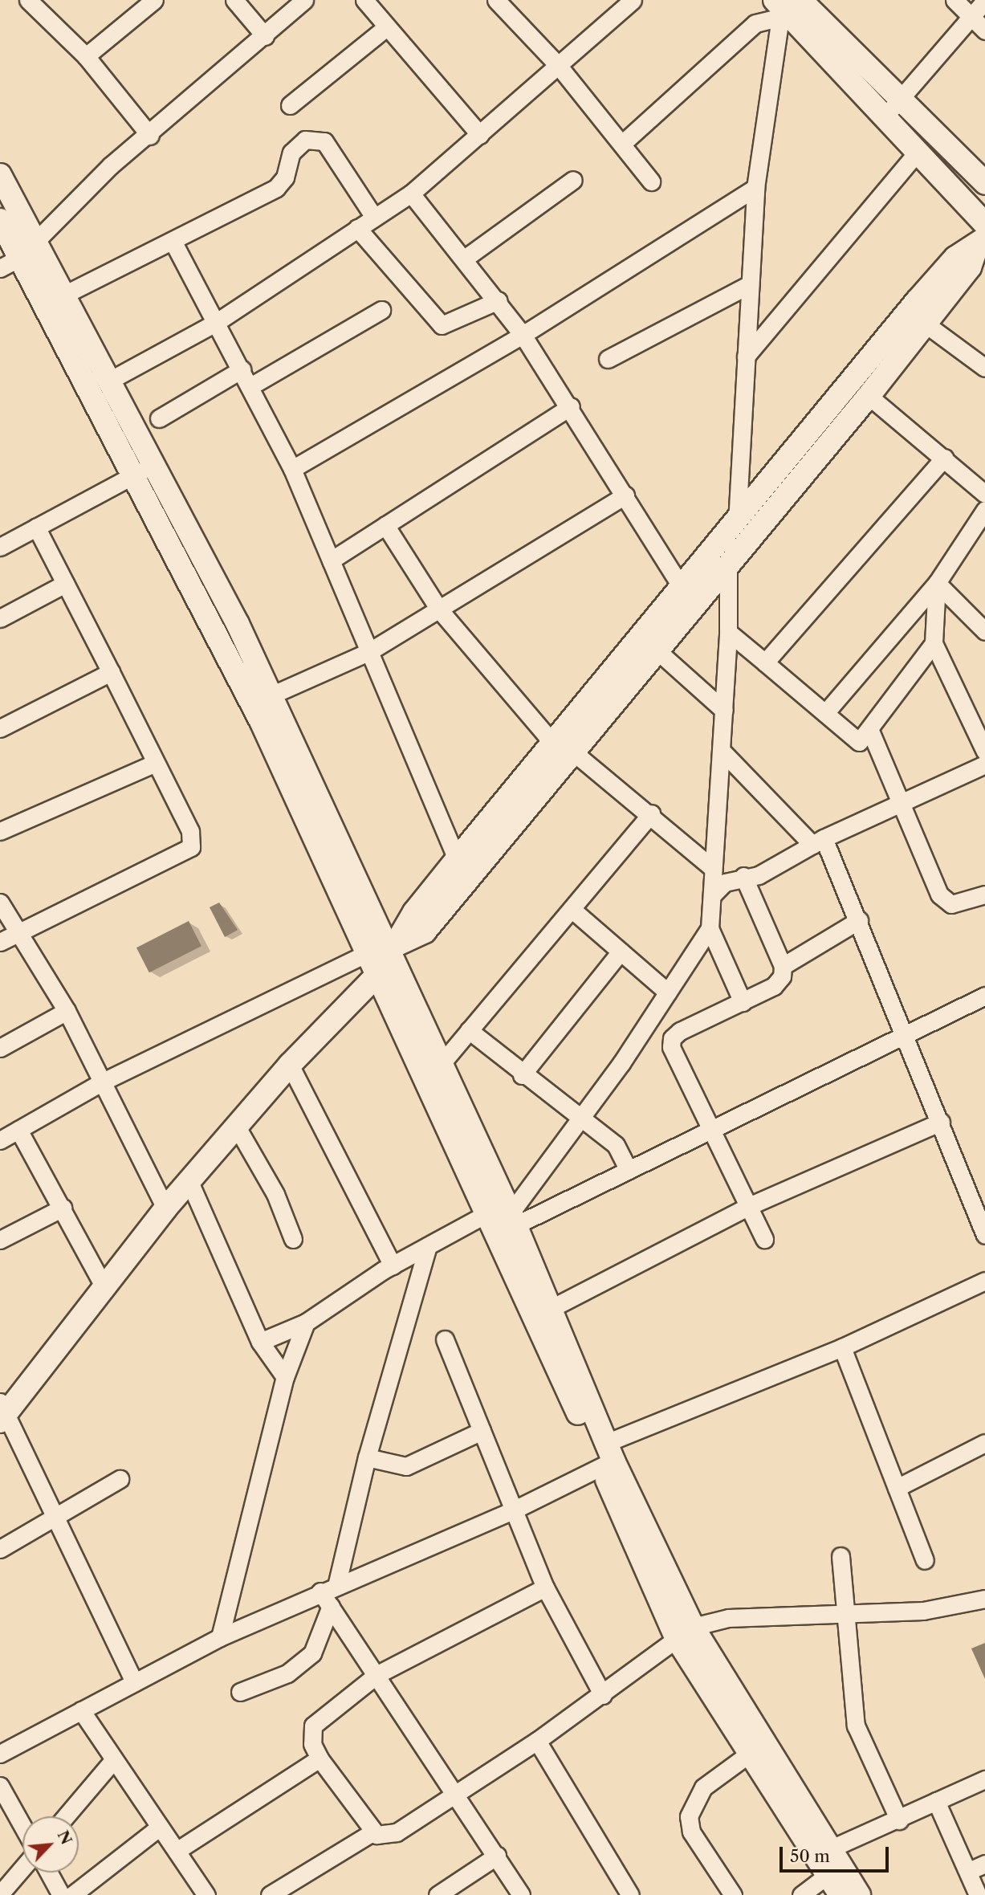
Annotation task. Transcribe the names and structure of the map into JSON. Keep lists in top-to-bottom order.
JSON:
{
  "scale_bar": "50 m",
  "north": "top right"
}
